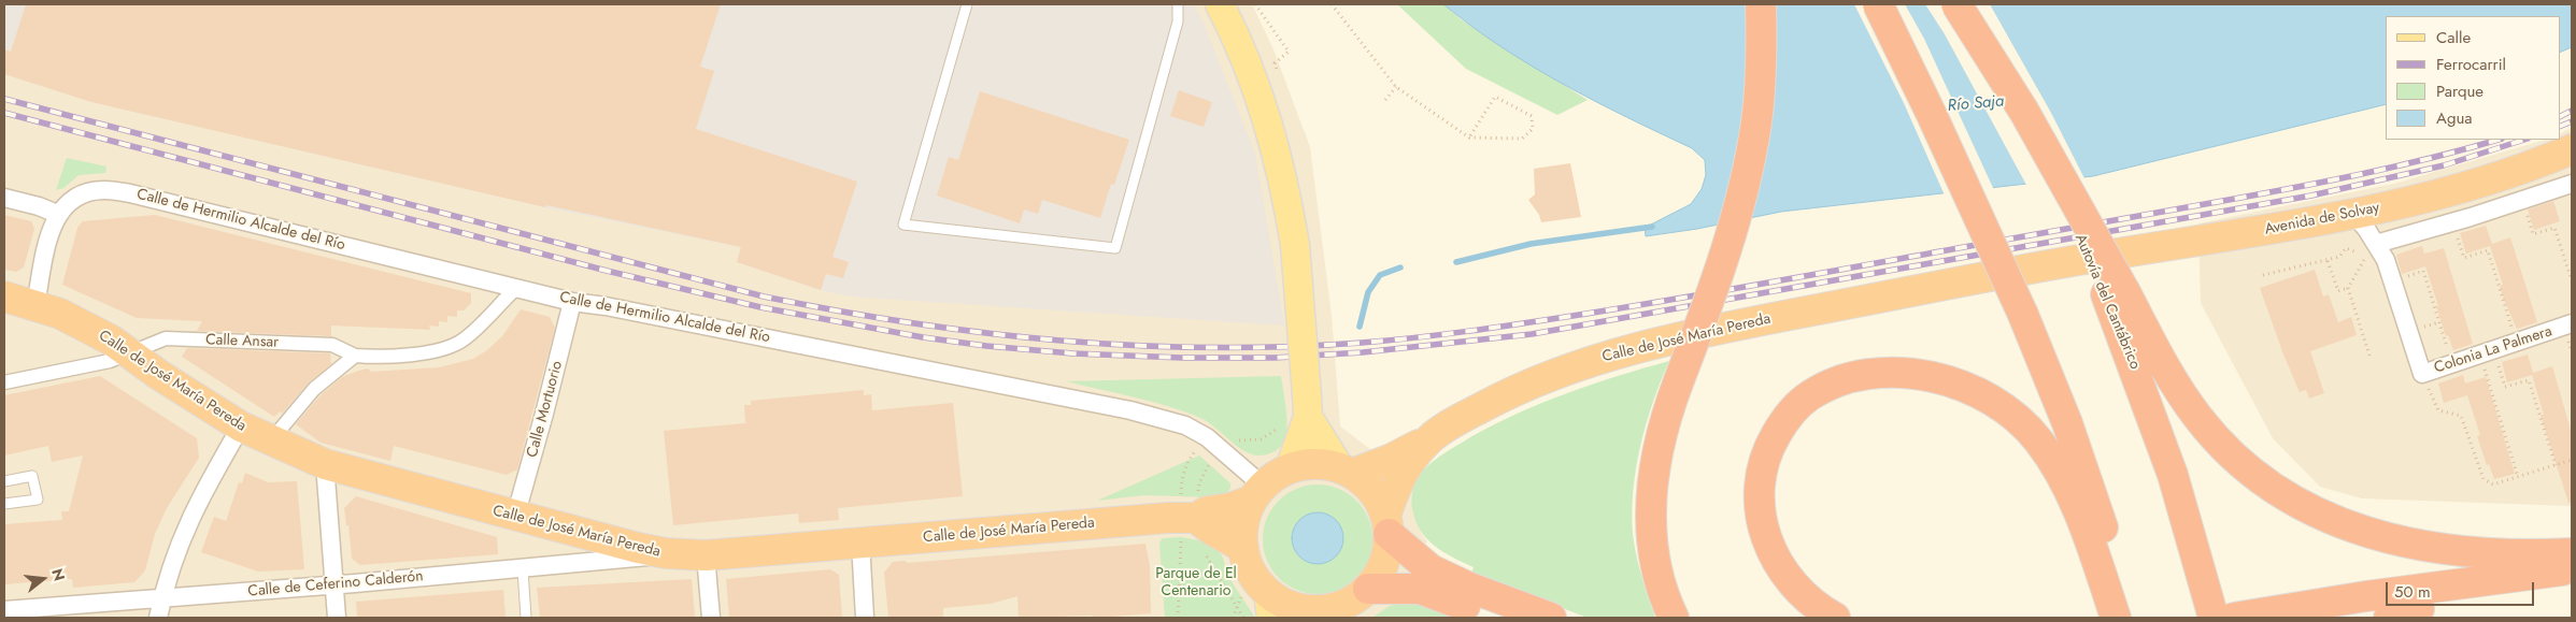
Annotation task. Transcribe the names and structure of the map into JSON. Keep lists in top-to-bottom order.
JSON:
{
  "streets": {
    "highway": ["Avenida de Solvay", "Autovía del Cantábrico", "Calle de José María Pereda"],
    "street": [
      "Calle de Hermilio Alcalde del Río",
      "Calle Ansar",
      "Colonia La Palmera",
      "Calle Mortuorio",
      "Calle de Ceferino Calderón"
    ]
  },
  "crossings": [
    ["Avenida de Solvay", "Calle de José María Pereda"],
    ["Avenida de Solvay", "Colonia La Palmera"],
    ["Calle de Hermilio Alcalde del Río", "Calle de José María Pereda"],
    ["Calle de Hermilio Alcalde del Río", "Calle Ansar"],
    ["Calle de Hermilio Alcalde del Río", "Calle Mortuorio"],
    ["Calle de José María Pereda", "Calle Ansar"],
    ["Calle de José María Pereda", "Calle Mortuorio"],
    ["Calle de José María Pereda", "Calle de Ceferino Calderón"]
  ],
  "water": ["Río Saja"],
  "parks": ["Parque de El Centenario"],
  "legend": [
    "Calle",
    "Ferrocarril",
    "Parque",
    "Agua"
  ],
  "scale_bar": "50 m",
  "north": "right"
}
